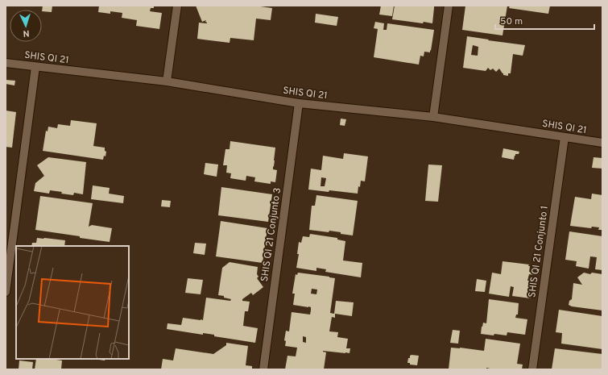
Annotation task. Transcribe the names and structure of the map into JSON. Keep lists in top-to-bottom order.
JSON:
{
  "streets": {
    "street": ["SHIS QI 21", "SHIS QI 21 Conjunto 3", "SHIS QI 21 Conjunto 1"]
  },
  "crossings": [
    ["SHIS QI 21", "SHIS QI 21 Conjunto 3"],
    ["SHIS QI 21", "SHIS QI 21 Conjunto 1"]
  ],
  "scale_bar": "50 m",
  "north": "bottom"
}
